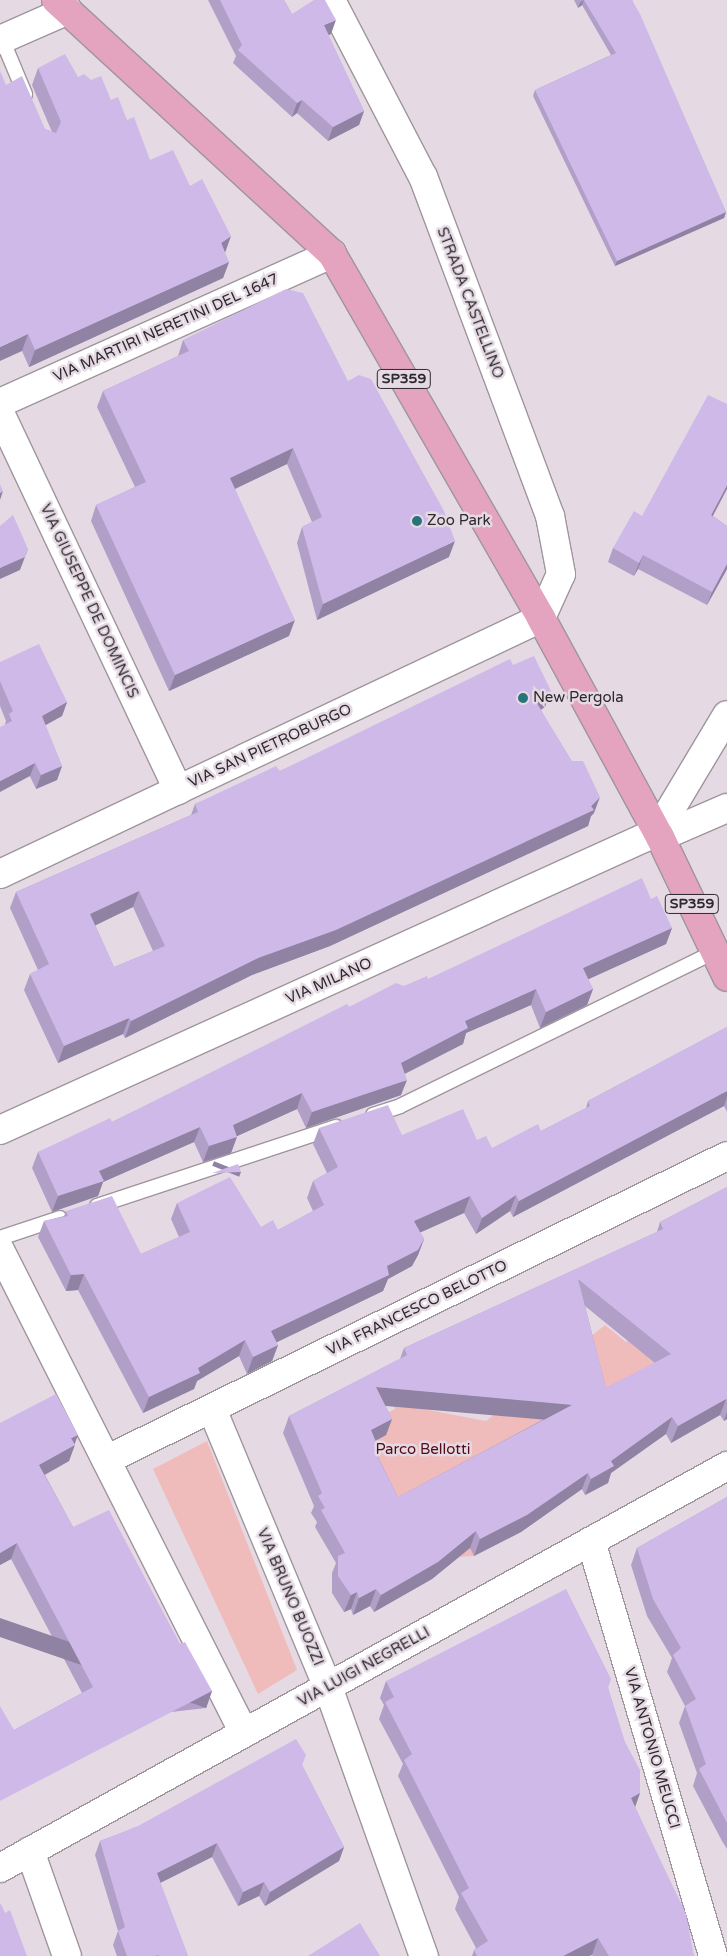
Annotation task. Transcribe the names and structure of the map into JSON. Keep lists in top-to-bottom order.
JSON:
{
  "streets": {
    "main road": ["SP359"],
    "street": [
      "STRADA CASTELLINO",
      "VIA MARTIRI NERETINI DEL 1647",
      "VIA GIUSEPPE DE DOMINCIS",
      "VIA SAN PIETROBURGO",
      "VIA MILANO",
      "VIA FRANCESCO BELOTTO",
      "VIA BRUNO BUOZZI",
      "VIA LUIGI NEGRELLI",
      "VIA ANTONIO MEUCCI"
    ]
  },
  "crossings": [
    ["STRADA CASTELLINO", "SP359"],
    ["STRADA CASTELLINO", "VIA SAN PIETROBURGO"],
    ["VIA MARTIRI NERETINI DEL 1647", "SP359"],
    ["SP359", "VIA SAN PIETROBURGO"],
    ["SP359", "VIA MILANO"],
    ["VIA GIUSEPPE DE DOMINCIS", "VIA SAN PIETROBURGO"],
    ["VIA FRANCESCO BELOTTO", "VIA BRUNO BUOZZI"],
    ["VIA BRUNO BUOZZI", "VIA LUIGI NEGRELLI"],
    ["VIA LUIGI NEGRELLI", "VIA ANTONIO MEUCCI"]
  ],
  "parks": ["Parco Bellotti"],
  "places": ["Zoo Park", "New Pergola"]
}
